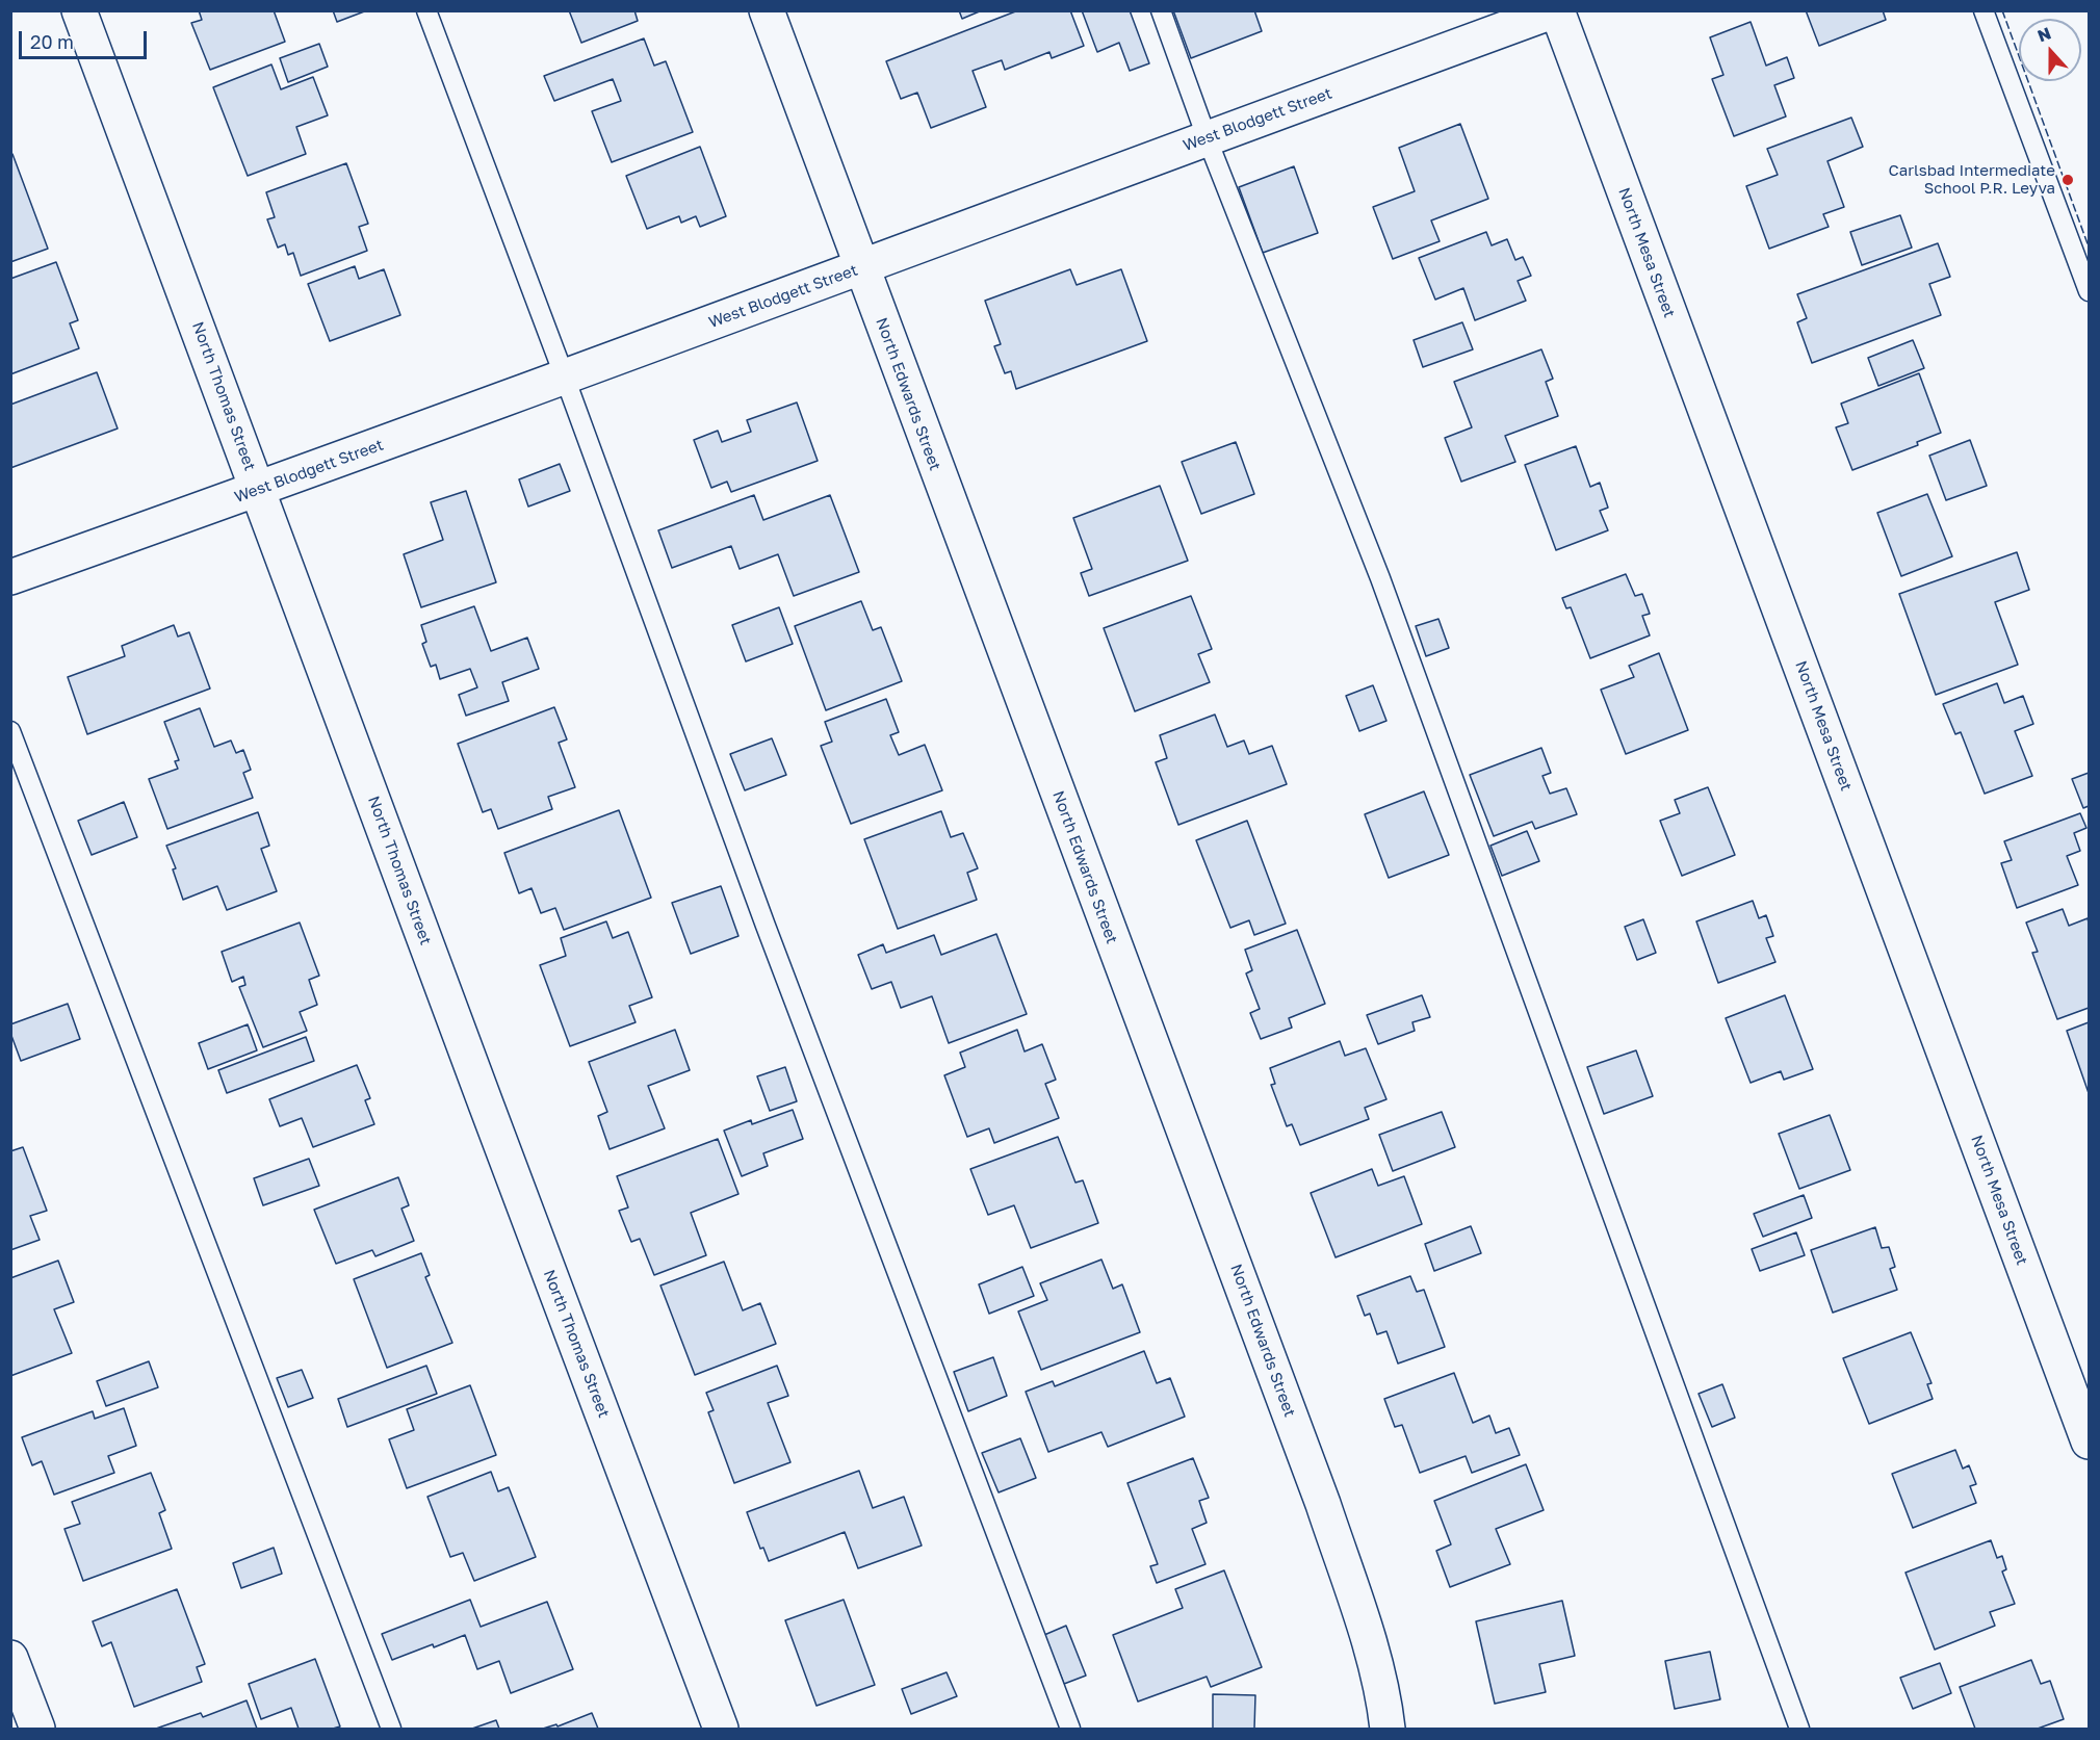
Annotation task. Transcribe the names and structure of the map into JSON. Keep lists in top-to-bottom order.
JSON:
{
  "streets": {
    "street": [
      "West Blodgett Street",
      "North Mesa Street",
      "North Edwards Street",
      "North Thomas Street"
    ]
  },
  "crossings": [
    ["West Blodgett Street", "North Mesa Street"],
    ["West Blodgett Street", "North Edwards Street"],
    ["West Blodgett Street", "North Thomas Street"]
  ],
  "places": ["Carlsbad Intermediate School P.R. Leyva"],
  "scale_bar": "20 m",
  "north": "top"
}
